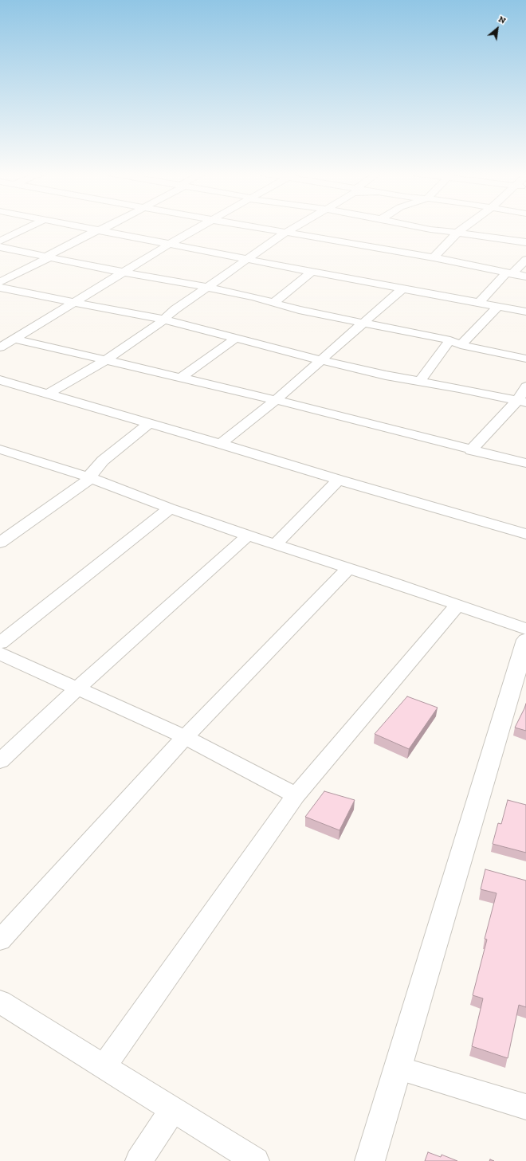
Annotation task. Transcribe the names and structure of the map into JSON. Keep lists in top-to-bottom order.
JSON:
{
  "north": "top right"
}
